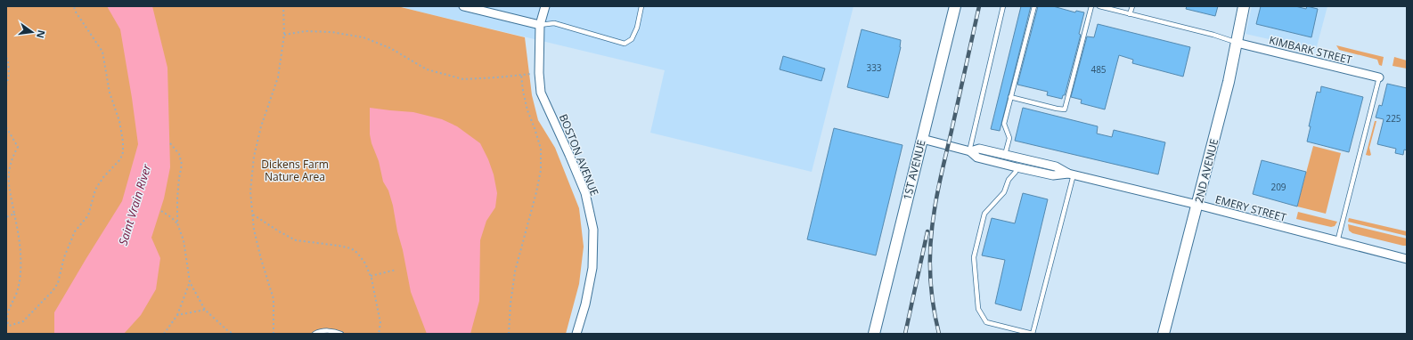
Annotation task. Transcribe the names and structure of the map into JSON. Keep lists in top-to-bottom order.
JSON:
{
  "streets": {
    "street": [
      "KIMBARK STREET",
      "BOSTON AVENUE",
      "1ST AVENUE",
      "2ND AVENUE",
      "EMERY STREET"
    ]
  },
  "crossings": [
    ["KIMBARK STREET", "2ND AVENUE"],
    ["1ST AVENUE", "EMERY STREET"],
    ["2ND AVENUE", "EMERY STREET"]
  ],
  "water": ["Saint Vrain River"],
  "parks": ["Dickens Farm Nature Area"],
  "house_numbers": [
    "333",
    "485",
    "225",
    "209"
  ],
  "north": "right"
}
